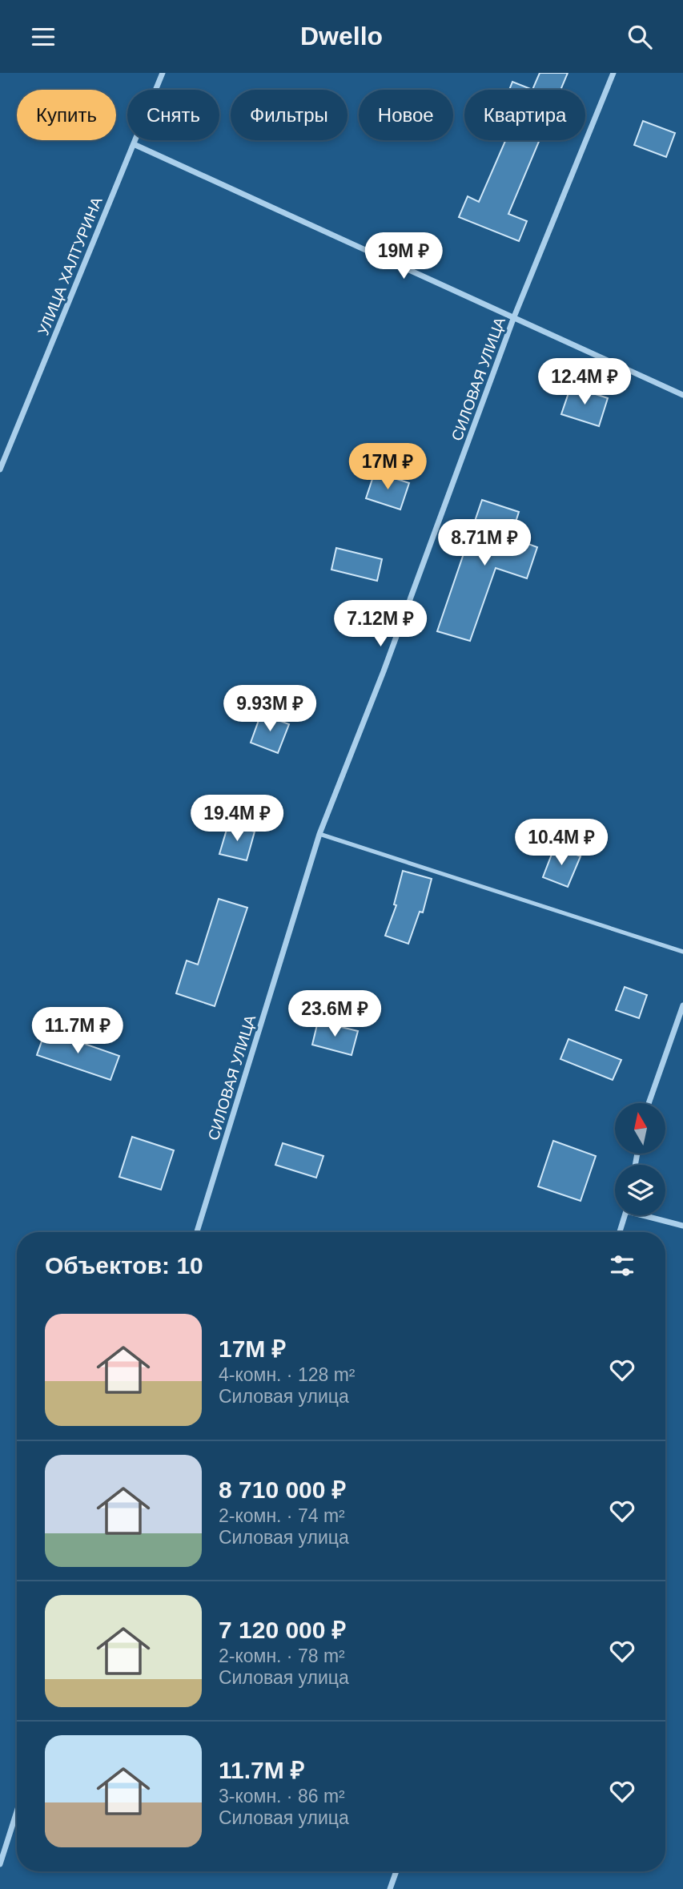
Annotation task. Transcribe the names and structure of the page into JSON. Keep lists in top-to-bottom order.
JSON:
{
  "streets": {
    "street": ["УЛИЦА ХАЛТУРИНА", "СИЛОВАЯ УЛИЦА"]
  },
  "north": "top",
  "page": {
    "header": "Dwello",
    "chip": [
      "Купить",
      "Снять",
      "Фильтры",
      "Новое",
      "Квартира"
    ],
    "price": [
      "19M ₽",
      "12.4M ₽",
      "17M ₽",
      "8.71M ₽",
      "7.12M ₽",
      "9.93M ₽",
      "19.4M ₽",
      "10.4M ₽",
      "23.6M ₽",
      "11.7M ₽"
    ],
    "heading": "Объектов: 10",
    "list": [
      {
        "name": "17M ₽",
        "note": "4-комн. · 128 m² · Силовая улица"
      },
      {
        "name": "8 710 000 ₽",
        "note": "2-комн. · 74 m² · Силовая улица"
      },
      {
        "name": "7 120 000 ₽",
        "note": "2-комн. · 78 m² · Силовая улица"
      },
      {
        "name": "11.7M ₽",
        "note": "3-комн. · 86 m² · Силовая улица"
      }
    ]
  }
}
